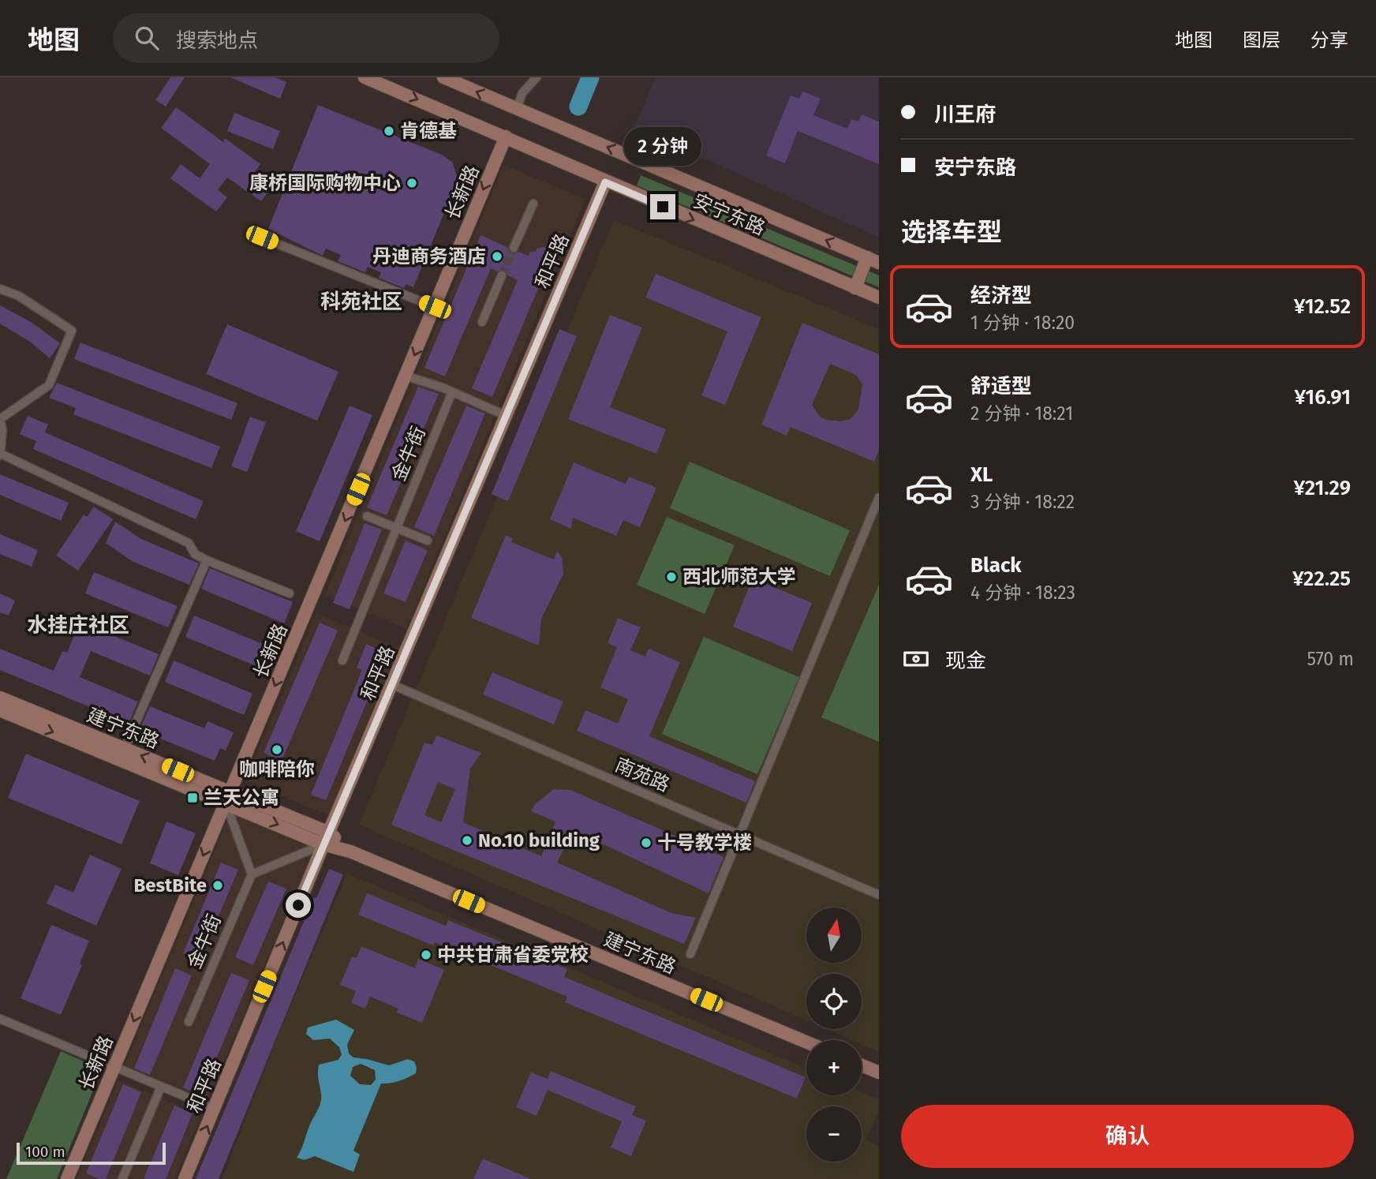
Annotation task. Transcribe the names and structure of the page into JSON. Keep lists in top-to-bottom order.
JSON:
{
  "streets": {
    "main road": [
      "长新路",
      "安宁东路",
      "和平路",
      "建宁东路"
    ],
    "street": ["金牛街", "南苑路"]
  },
  "crossings": [
    ["长新路", "安宁东路"],
    ["长新路", "建宁东路"],
    ["安宁东路", "和平路"],
    ["和平路", "建宁东路"],
    ["和平路", "南苑路"]
  ],
  "one_way": ["长新路"],
  "districts": ["科苑社区", "水挂庄社区"],
  "places": {
    "other": [
      "肯德基",
      "康桥国际购物中心",
      "丹迪商务酒店",
      "西北师范大学",
      "咖啡陪你",
      "No.10 building",
      "十号教学楼",
      "BestBite",
      "中共甘肃省委党校"
    ],
    "transit": ["兰天公寓"]
  },
  "scale_bar": "100 m",
  "north": "top",
  "page": {
    "header": "地图",
    "search": "搜索地点",
    "nav": ["地图", "图层", "分享"],
    "banner": ["川王府", "安宁东路"],
    "bubble": "2 分钟",
    "heading": "选择车型",
    "list": [
      {
        "name": "经济型",
        "note": "1 分钟 · 18:20",
        "value": "¥12.52"
      },
      {
        "name": "舒适型",
        "note": "2 分钟 · 18:21",
        "value": "¥16.91"
      },
      {
        "name": "XL",
        "note": "3 分钟 · 18:22",
        "value": "¥21.29"
      },
      {
        "name": "Black",
        "note": "4 分钟 · 18:23",
        "value": "¥22.25"
      }
    ],
    "pay": ["现金", "570 m"],
    "map_buttons": ["+", "−"],
    "buttons": "确认",
    "scale": "100 m"
  }
}
